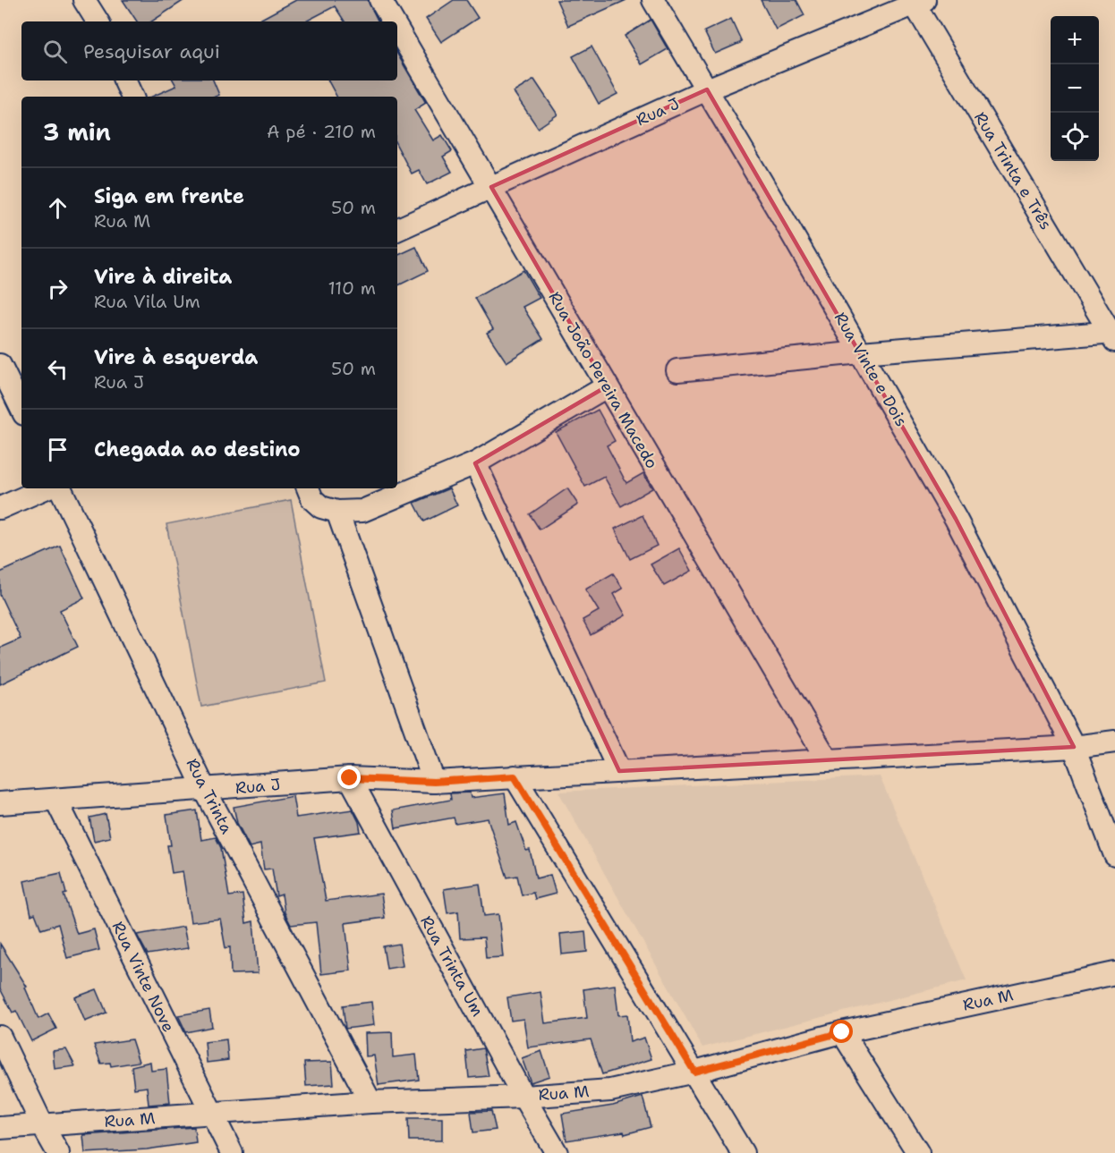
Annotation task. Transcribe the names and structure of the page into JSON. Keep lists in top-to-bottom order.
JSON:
{
  "streets": {
    "street": [
      "Rua J",
      "Rua Trinta e Três",
      "Rua Vinte e Dois",
      "Rua João Pereira Macedo",
      "Rua Trinta",
      "Rua Trinta Um",
      "Rua Vinte Nove",
      "Rua M"
    ]
  },
  "crossings": [
    ["Rua J", "Rua Trinta e Três"],
    ["Rua J", "Rua Vinte e Dois"],
    ["Rua J", "Rua João Pereira Macedo"],
    ["Rua J", "Rua Trinta"],
    ["Rua J", "Rua Trinta Um"],
    ["Rua J", "Rua Vinte Nove"],
    ["Rua Trinta", "Rua M"],
    ["Rua Trinta Um", "Rua M"],
    ["Rua Vinte Nove", "Rua M"]
  ],
  "page": {
    "map_buttons": ["+", "−"],
    "search": "Pesquisar aqui",
    "heading": ["3 min", "A pé · 210 m"],
    "list": [
      ["Siga em frente", "Rua M", "50 m"],
      ["Vire à direita", "Rua Vila Um", "110 m"],
      ["Vire à esquerda", "Rua J", "50 m"],
      "Chegada ao destino"
    ]
  }
}
